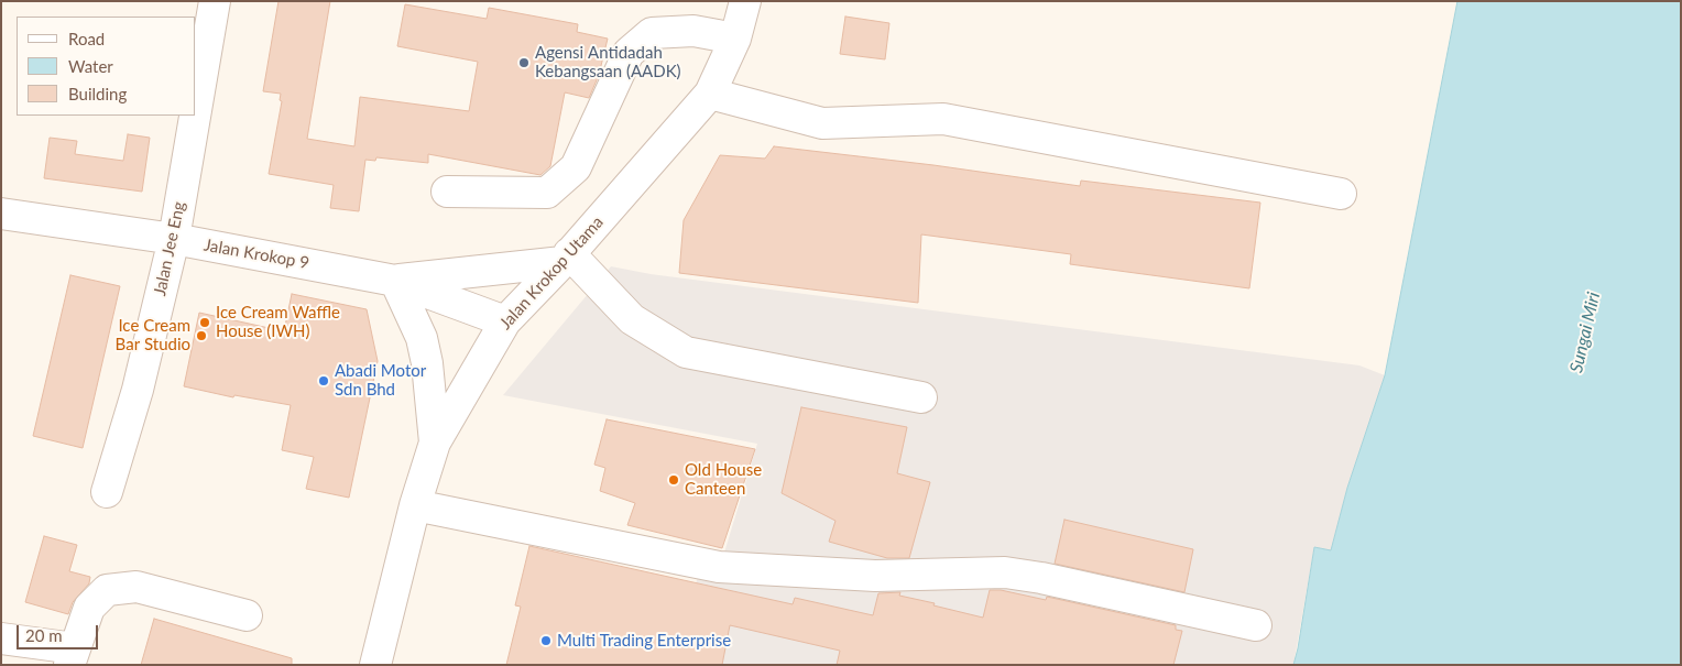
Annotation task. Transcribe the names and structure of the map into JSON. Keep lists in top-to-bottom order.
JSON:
{
  "streets": {
    "street": ["Jalan Jee Eng", "Jalan Krokop 9", "Jalan Krokop Utama"]
  },
  "crossings": [
    ["Jalan Jee Eng", "Jalan Krokop 9"],
    ["Jalan Krokop 9", "Jalan Krokop Utama"]
  ],
  "water": ["Sungai Miri"],
  "places": [
    "Agensi Antidadah Kebangsaan (AADK)",
    "Ice Cream Waffle House (IWH)",
    "Ice Cream Bar Studio",
    "Abadi Motor Sdn Bhd",
    "Old House Canteen",
    "Multi Trading Enterprise"
  ],
  "legend": ["Road", "Water", "Building"],
  "scale_bar": "20 m"
}
